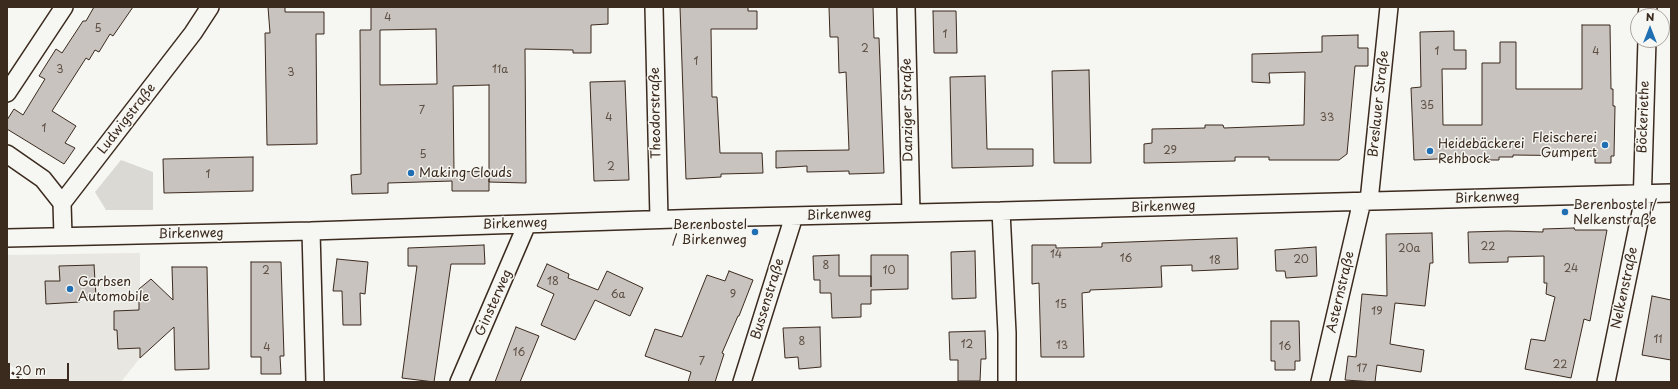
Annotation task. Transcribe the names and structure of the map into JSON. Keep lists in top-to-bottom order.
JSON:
{
  "streets": {
    "street": [
      "Breslauer Straße",
      "Danziger Straße",
      "Theodorstraße",
      "Böckeriethe",
      "Ludwigstraße",
      "Birkenweg",
      "Nelkenstraße",
      "Asternstraße",
      "Bussenstraße",
      "Ginsterweg"
    ]
  },
  "crossings": [
    ["Breslauer Straße", "Birkenweg"],
    ["Breslauer Straße", "Asternstraße"],
    ["Danziger Straße", "Birkenweg"],
    ["Theodorstraße", "Birkenweg"],
    ["Böckeriethe", "Birkenweg"],
    ["Böckeriethe", "Nelkenstraße"],
    ["Birkenweg", "Nelkenstraße"],
    ["Birkenweg", "Asternstraße"],
    ["Birkenweg", "Bussenstraße"],
    ["Birkenweg", "Ginsterweg"]
  ],
  "places": [
    "Fleischerei Gumpert",
    "Heidebäckerei Rehbock",
    "Making Clouds",
    "Berenbostel / Nelkenstraße",
    "Berenbostel / Birkenweg",
    "Garbsen Automobile"
  ],
  "house_numbers": [
    "4",
    "5",
    "1",
    "2",
    "1",
    "4",
    "1",
    "3",
    "11a",
    "3",
    "35",
    "7",
    "4",
    "33",
    "1",
    "29",
    "5",
    "2",
    "1",
    "22",
    "20a",
    "14",
    "16",
    "20",
    "18",
    "8",
    "24",
    "2",
    "10",
    "18",
    "6a",
    "9",
    "15",
    "19",
    "11",
    "8",
    "12",
    "13",
    "16",
    "4",
    "16",
    "7",
    "22",
    "17"
  ],
  "scale_bar": "20 m",
  "north": "top"
}
